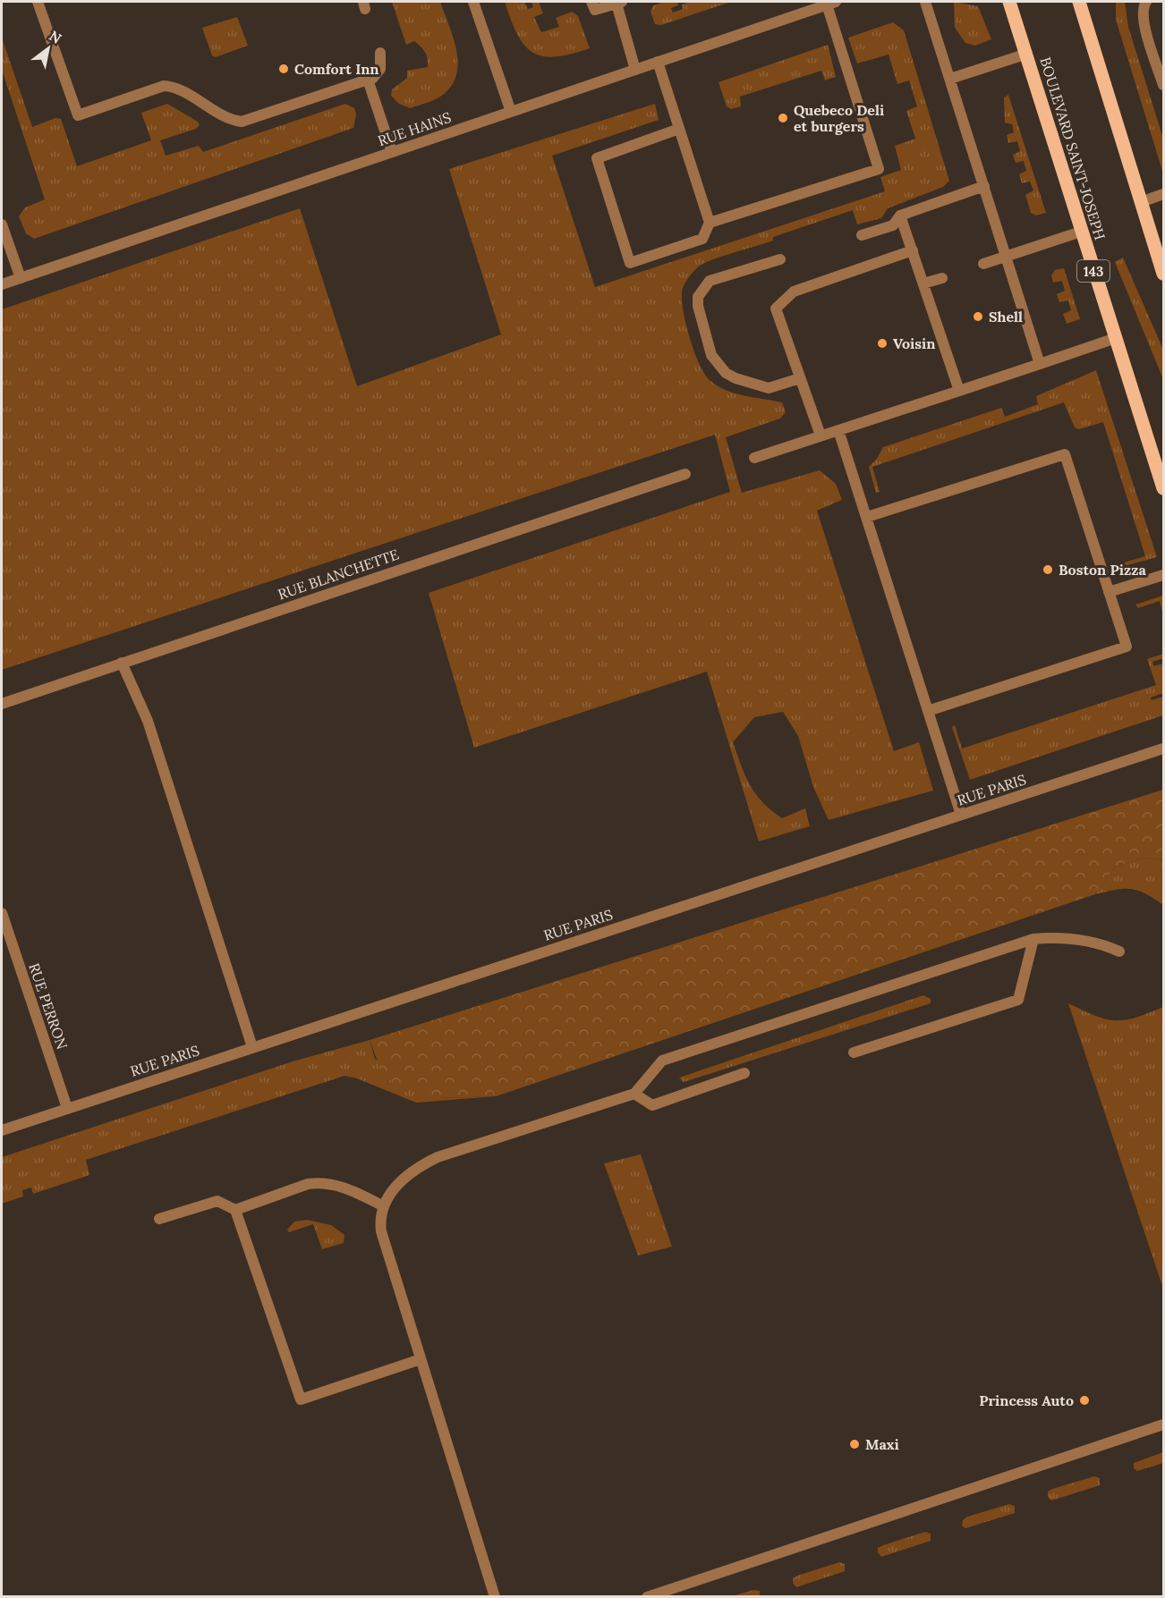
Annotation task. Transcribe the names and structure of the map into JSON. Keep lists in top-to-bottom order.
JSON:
{
  "streets": {
    "main road": ["BOULEVARD SAINT-JOSEPH", "143"],
    "street": [
      "RUE HAINS",
      "RUE BLANCHETTE",
      "RUE PARIS",
      "RUE PERRON"
    ]
  },
  "crossings": [
    ["RUE PARIS", "RUE PERRON"]
  ],
  "places": [
    "Comfort Inn",
    "Quebeco Deli et burgers",
    "Shell",
    "Voisin",
    "Boston Pizza",
    "Princess Auto",
    "Maxi"
  ],
  "north": "top right"
}
